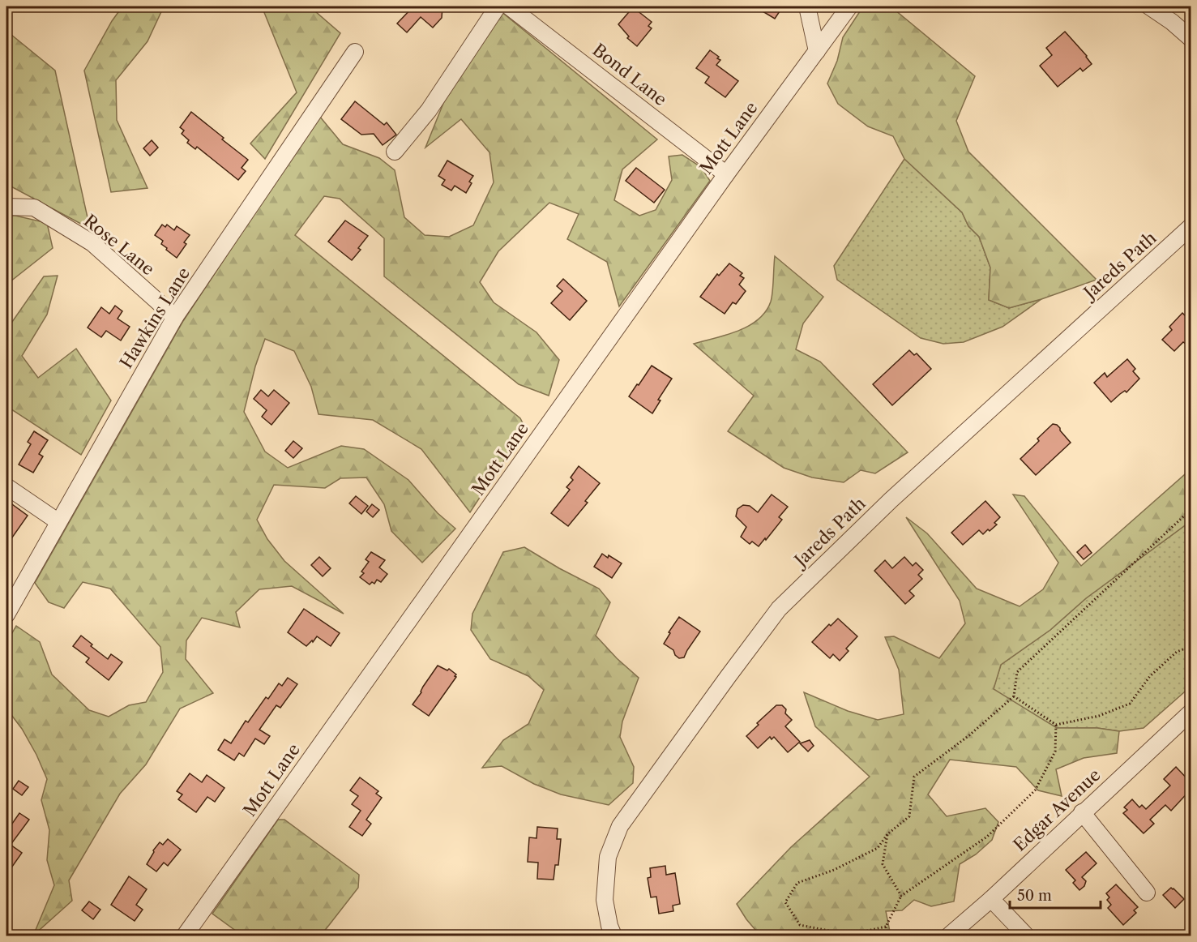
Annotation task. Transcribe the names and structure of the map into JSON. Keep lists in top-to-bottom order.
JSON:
{
  "streets": {
    "street": [
      "Bond Lane",
      "Mott Lane",
      "Rose Lane",
      "Jareds Path",
      "Hawkins Lane",
      "Edgar Avenue"
    ]
  },
  "crossings": [
    ["Bond Lane", "Mott Lane"],
    ["Rose Lane", "Hawkins Lane"]
  ],
  "scale_bar": "50 m"
}
